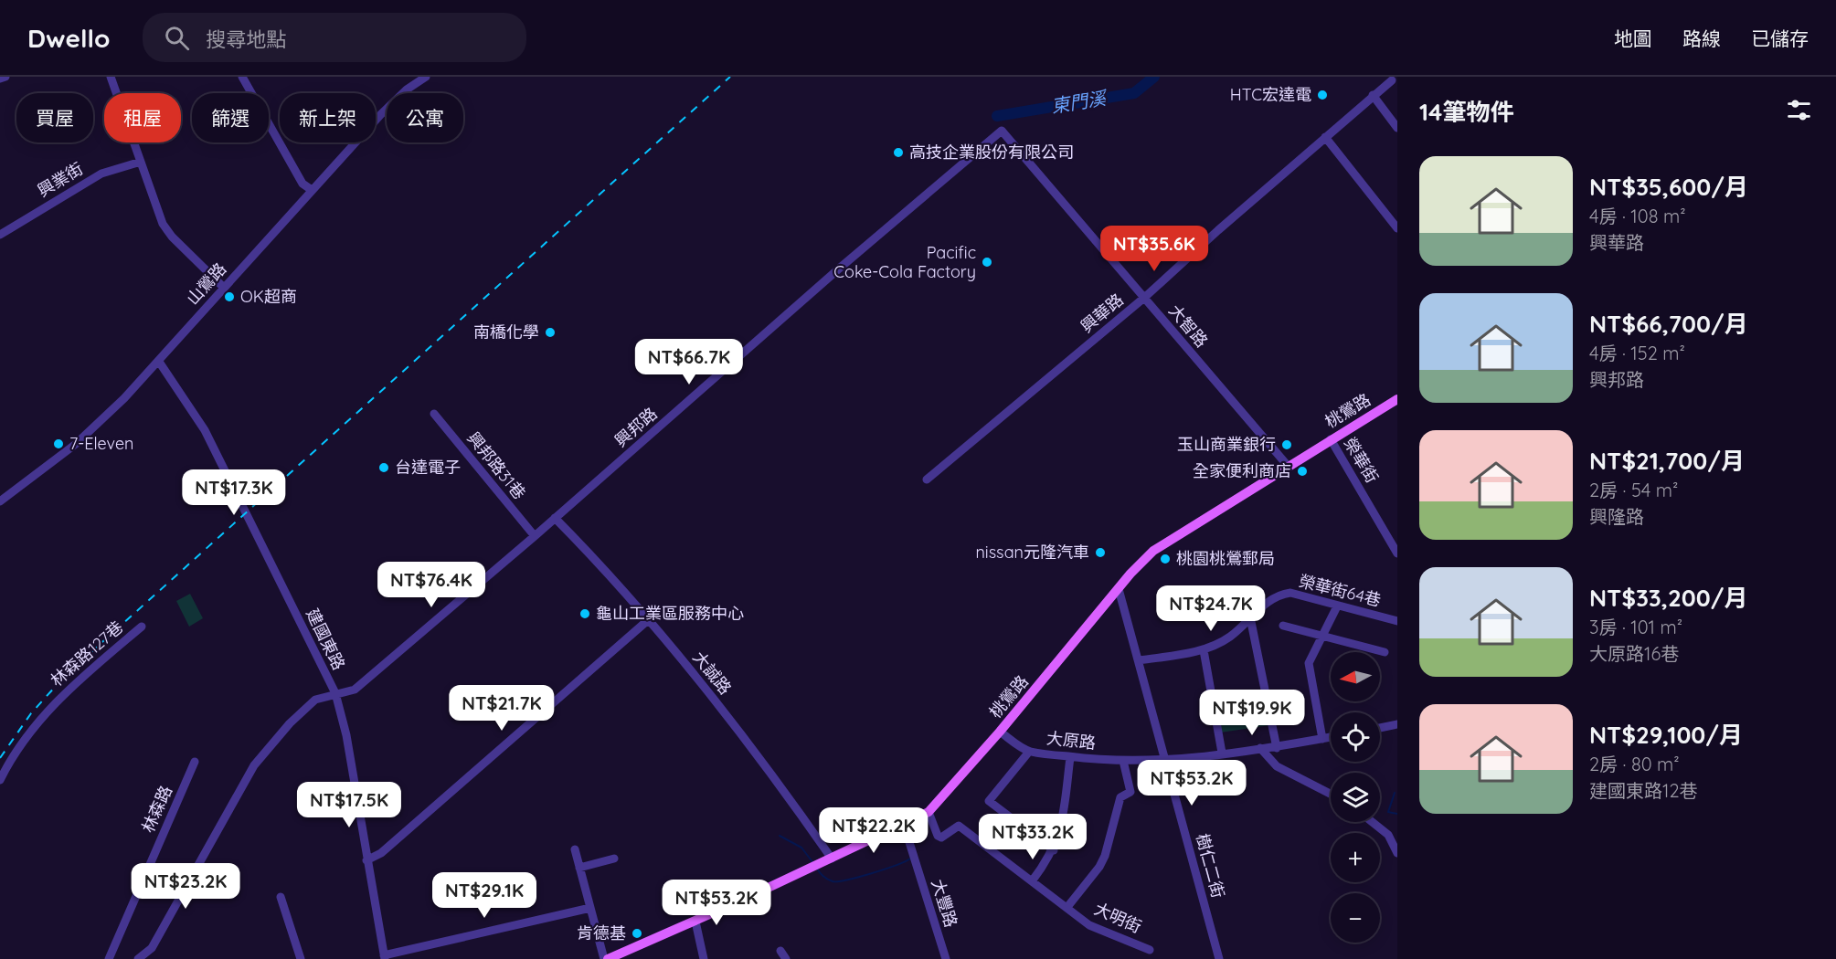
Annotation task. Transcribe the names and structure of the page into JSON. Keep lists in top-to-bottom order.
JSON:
{
  "streets": {
    "main road": ["桃鶯路"],
    "street": [
      "興業街",
      "山鶯路",
      "興華路",
      "大智路",
      "興邦路",
      "榮華街",
      "興邦路31巷",
      "榮華街64巷",
      "建國東路",
      "林森路127巷",
      "大誠路",
      "大原路",
      "林森路",
      "樹仁二街",
      "大豐路",
      "大明街"
    ]
  },
  "crossings": [
    ["山鶯路", "建國東路"],
    ["興華路", "大智路"],
    ["大智路", "桃鶯路"],
    ["大智路", "興邦路"],
    ["桃鶯路", "榮華街"],
    ["桃鶯路", "大誠路"],
    ["桃鶯路", "大原路"],
    ["桃鶯路", "樹仁二街"],
    ["桃鶯路", "大豐路"],
    ["桃鶯路", "大明街"],
    ["興邦路", "興邦路31巷"],
    ["興邦路", "建國東路"],
    ["興邦路", "大誠路"],
    ["榮華街64巷", "樹仁二街"],
    ["大原路", "樹仁二街"]
  ],
  "water": ["東門溪"],
  "places": [
    "HTC宏達電",
    "高技企業股份有限公司",
    "Pacific Coke-Cola Factory",
    "OK超商",
    "南橋化學",
    "7-Eleven",
    "玉山商業銀行",
    "台達電子",
    "全家便利商店",
    "nissan元隆汽車",
    "桃園桃鶯郵局",
    "龜山工業區服務中心",
    "肯德基"
  ],
  "north": "left",
  "page": {
    "header": "Dwello",
    "search": "搜尋地點",
    "nav": ["地圖", "路線", "已儲存"],
    "heading": "14筆物件",
    "chip": [
      "買屋",
      "租屋",
      "篩選",
      "新上架",
      "公寓"
    ],
    "list": [
      {
        "name": "NT$35,600/月",
        "note": "4房 · 108 m² · 興華路"
      },
      {
        "name": "NT$66,700/月",
        "note": "4房 · 152 m² · 興邦路"
      },
      {
        "name": "NT$21,700/月",
        "note": "2房 · 54 m² · 興隆路"
      },
      {
        "name": "NT$33,200/月",
        "note": "3房 · 101 m² · 大原路16巷"
      },
      {
        "name": "NT$29,100/月",
        "note": "2房 · 80 m² · 建國東路12巷"
      }
    ],
    "price": [
      "NT$35.6K",
      "NT$66.7K",
      "NT$17.3K",
      "NT$76.4K",
      "NT$24.7K",
      "NT$21.7K",
      "NT$19.9K",
      "NT$53.2K",
      "NT$17.5K",
      "NT$22.2K",
      "NT$33.2K",
      "NT$23.2K",
      "NT$29.1K",
      "NT$53.2K"
    ],
    "map_buttons": ["+", "−"]
  }
}
